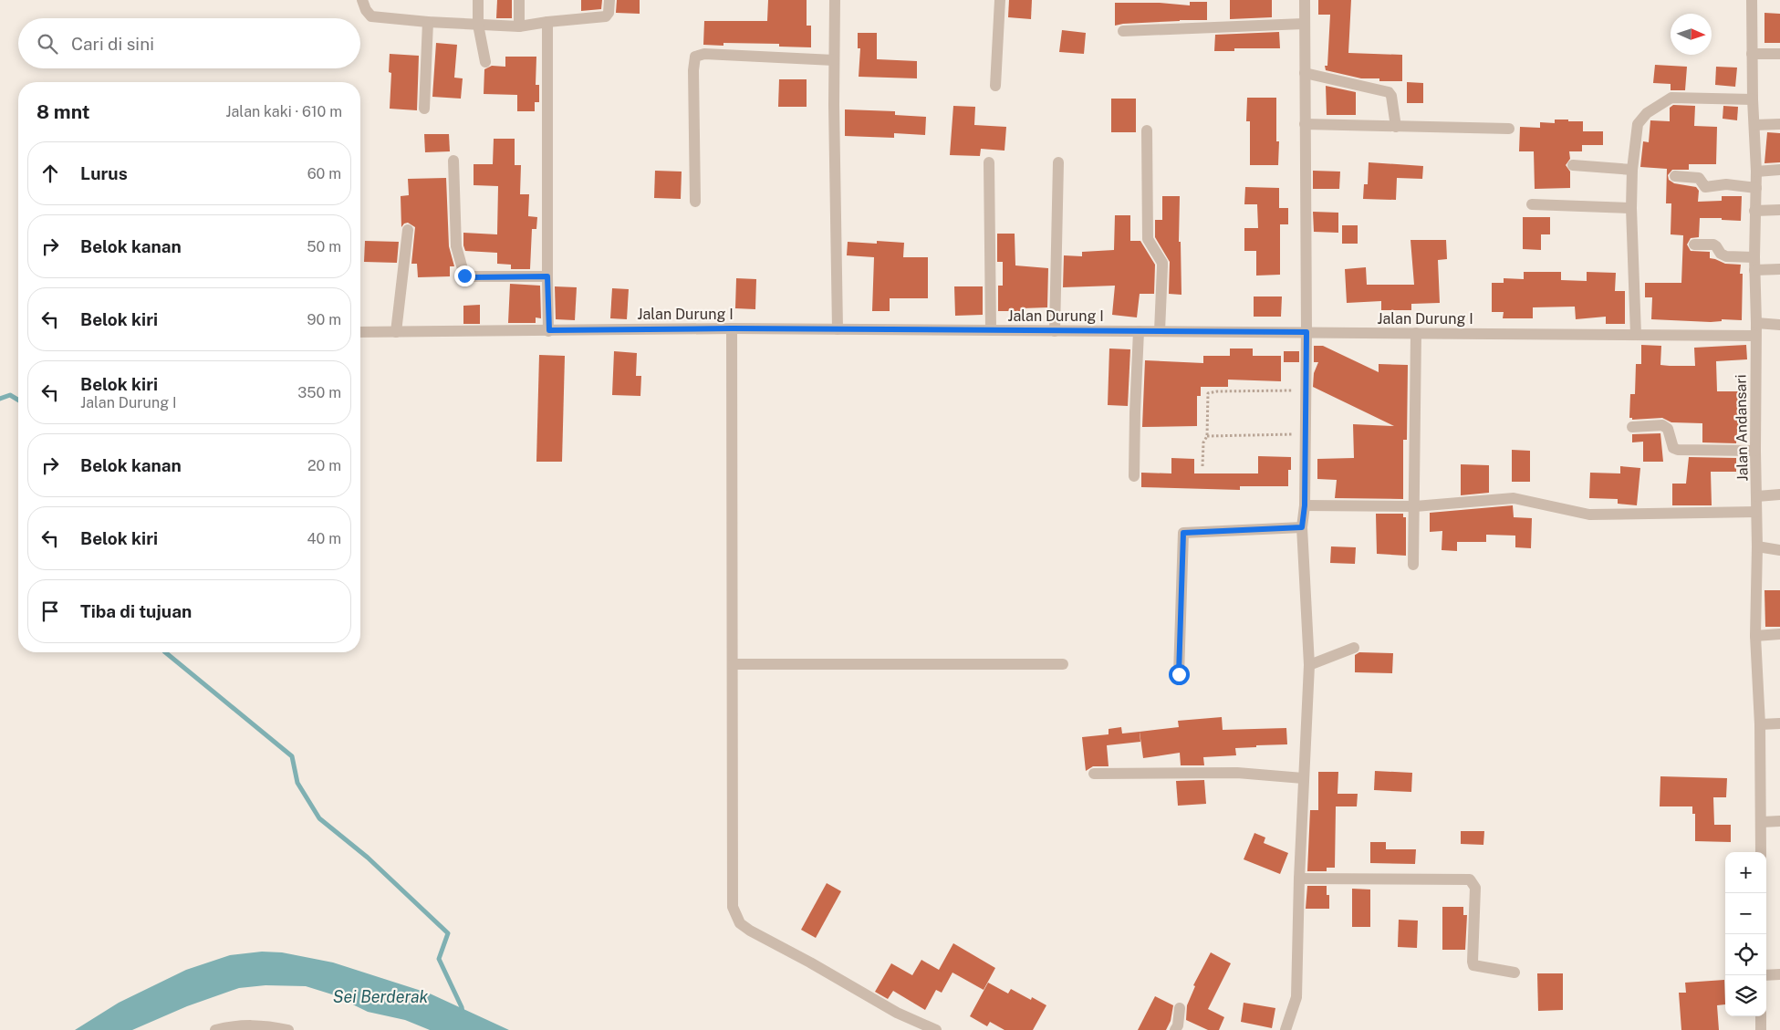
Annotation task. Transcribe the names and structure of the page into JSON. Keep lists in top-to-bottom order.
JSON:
{
  "streets": {
    "street": ["Jalan Durung I", "Jalan Andansari"]
  },
  "crossings": [
    ["Jalan Durung I", "Jalan Andansari"]
  ],
  "water": ["Sei Berderak"],
  "north": "right",
  "page": {
    "search": "Cari di sini",
    "heading": ["8 mnt", "Jalan kaki · 610 m"],
    "list": [
      ["Lurus", "60 m"],
      ["Belok kanan", "50 m"],
      ["Belok kiri", "90 m"],
      ["Belok kiri", "Jalan Durung I", "350 m"],
      ["Belok kanan", "20 m"],
      ["Belok kiri", "40 m"],
      "Tiba di tujuan"
    ],
    "map_buttons": ["+", "−"]
  }
}
